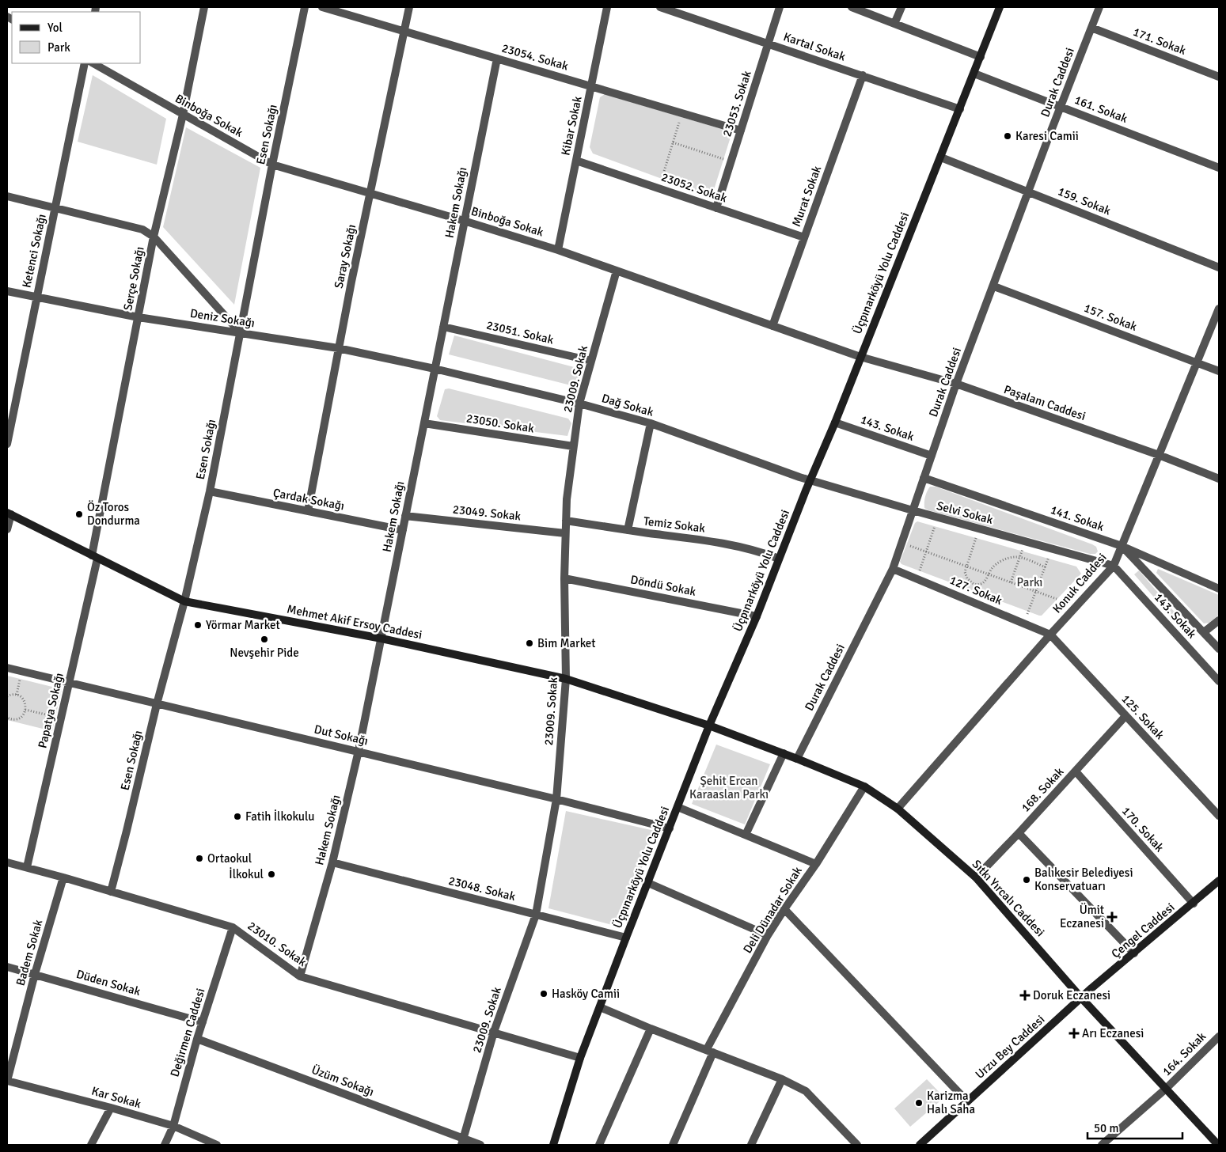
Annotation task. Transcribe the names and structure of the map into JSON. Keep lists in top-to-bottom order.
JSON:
{
  "streets": {
    "main road": [
      "Üçpınarköyü Yolu Caddesi",
      "Mehmet Akif Ersoy Caddesi",
      "Sıtkı Yırcalı Caddesi",
      "Çengel Caddesi",
      "Urzu Bey Caddesi"
    ],
    "street": [
      "171. Sokak",
      "Kartal Sokak",
      "23054. Sokak",
      "Durak Caddesi",
      "23053. Sokak",
      "161. Sokak",
      "Binboğa Sokak",
      "Kibar Sokak",
      "Esen Sokağı",
      "23052. Sokak",
      "Murat Sokak",
      "159. Sokak",
      "Hakem Sokağı",
      "Ketenci Sokağı",
      "Saray Sokağı",
      "Serçe Sokağı",
      "157. Sokak",
      "Deniz Sokağı",
      "23051. Sokak",
      "23009. Sokak",
      "Paşalanı Caddesi",
      "Dağ Sokak",
      "23050. Sokak",
      "143. Sokak",
      "Çardak Sokağı",
      "23049. Sokak",
      "Selvi Sokak",
      "141. Sokak",
      "Temiz Sokak",
      "Konuk Caddesi",
      "Döndü Sokak",
      "127. Sokak",
      "Papatya Sokağı",
      "125. Sokak",
      "Dut Sokağı",
      "168. Sokak",
      "170. Sokak",
      "23048. Sokak",
      "Deli Dünadar Sokak",
      "23010. Sokak",
      "Badem Sokak",
      "Düden Sokak",
      "Değirmen Caddesi",
      "164. Sokak",
      "Üzüm Sokağı",
      "Kar Sokak"
    ]
  },
  "crossings": [
    ["171. Sokak", "Durak Caddesi"],
    ["Kartal Sokak", "23053. Sokak"],
    ["Kartal Sokak", "Murat Sokak"],
    ["Kartal Sokak", "Üçpınarköyü Yolu Caddesi"],
    ["23054. Sokak", "23053. Sokak"],
    ["23054. Sokak", "Kibar Sokak"],
    ["23054. Sokak", "Hakem Sokağı"],
    ["23054. Sokak", "Saray Sokağı"],
    ["Durak Caddesi", "161. Sokak"],
    ["Durak Caddesi", "159. Sokak"],
    ["Durak Caddesi", "157. Sokak"],
    ["Durak Caddesi", "Paşalanı Caddesi"],
    ["Durak Caddesi", "143. Sokak"],
    ["Durak Caddesi", "Selvi Sokak"],
    ["Durak Caddesi", "141. Sokak"],
    ["Durak Caddesi", "127. Sokak"],
    ["Durak Caddesi", "Sıtkı Yırcalı Caddesi"],
    ["23053. Sokak", "23052. Sokak"],
    ["161. Sokak", "Üçpınarköyü Yolu Caddesi"],
    ["Binboğa Sokak", "Kibar Sokak"],
    ["Binboğa Sokak", "Esen Sokağı"],
    ["Binboğa Sokak", "Murat Sokak"],
    ["Binboğa Sokak", "Hakem Sokağı"],
    ["Binboğa Sokak", "Saray Sokağı"],
    ["Binboğa Sokak", "Üçpınarköyü Yolu Caddesi"],
    ["Binboğa Sokak", "Serçe Sokağı"],
    ["Binboğa Sokak", "23009. Sokak"],
    ["Binboğa Sokak", "Paşalanı Caddesi"],
    ["Kibar Sokak", "23052. Sokak"],
    ["Esen Sokağı", "Deniz Sokağı"],
    ["Esen Sokağı", "Çardak Sokağı"],
    ["Esen Sokağı", "Mehmet Akif Ersoy Caddesi"],
    ["Esen Sokağı", "Dut Sokağı"],
    ["Esen Sokağı", "23010. Sokak"],
    ["23052. Sokak", "Murat Sokak"],
    ["159. Sokak", "Üçpınarköyü Yolu Caddesi"],
    ["Hakem Sokağı", "Deniz Sokağı"],
    ["Hakem Sokağı", "23051. Sokak"],
    ["Hakem Sokağı", "Dağ Sokak"],
    ["Hakem Sokağı", "23050. Sokak"],
    ["Hakem Sokağı", "Çardak Sokağı"],
    ["Hakem Sokağı", "23049. Sokak"],
    ["Hakem Sokağı", "Mehmet Akif Ersoy Caddesi"],
    ["Hakem Sokağı", "Dut Sokağı"],
    ["Hakem Sokağı", "23048. Sokak"],
    ["Hakem Sokağı", "23010. Sokak"],
    ["Ketenci Sokağı", "Deniz Sokağı"],
    ["Saray Sokağı", "Deniz Sokağı"],
    ["Saray Sokağı", "Çardak Sokağı"],
    ["Üçpınarköyü Yolu Caddesi", "Paşalanı Caddesi"],
    ["Üçpınarköyü Yolu Caddesi", "Dağ Sokak"],
    ["Üçpınarköyü Yolu Caddesi", "143. Sokak"],
    ["Üçpınarköyü Yolu Caddesi", "Selvi Sokak"],
    ["Üçpınarköyü Yolu Caddesi", "Temiz Sokak"],
    ["Üçpınarköyü Yolu Caddesi", "Döndü Sokak"],
    ["Üçpınarköyü Yolu Caddesi", "Mehmet Akif Ersoy Caddesi"],
    ["Üçpınarköyü Yolu Caddesi", "Dut Sokağı"],
    ["Üçpınarköyü Yolu Caddesi", "23048. Sokak"],
    ["Üçpınarköyü Yolu Caddesi", "Sıtkı Yırcalı Caddesi"],
    ["Üçpınarköyü Yolu Caddesi", "23010. Sokak"],
    ["Serçe Sokağı", "Deniz Sokağı"],
    ["Serçe Sokağı", "Mehmet Akif Ersoy Caddesi"],
    ["Serçe Sokağı", "Papatya Sokağı"],
    ["157. Sokak", "Konuk Caddesi"],
    ["Deniz Sokağı", "Dağ Sokak"],
    ["23051. Sokak", "23009. Sokak"],
    ["23009. Sokak", "Dağ Sokak"],
    ["23009. Sokak", "23050. Sokak"],
    ["23009. Sokak", "23049. Sokak"],
    ["23009. Sokak", "Temiz Sokak"],
    ["23009. Sokak", "Döndü Sokak"],
    ["23009. Sokak", "Mehmet Akif Ersoy Caddesi"],
    ["23009. Sokak", "Dut Sokağı"],
    ["23009. Sokak", "23048. Sokak"],
    ["23009. Sokak", "23010. Sokak"],
    ["23009. Sokak", "Üzüm Sokağı"],
    ["Paşalanı Caddesi", "Konuk Caddesi"],
    ["Dağ Sokak", "Selvi Sokak"],
    ["143. Sokak", "Selvi Sokak"],
    ["143. Sokak", "141. Sokak"],
    ["143. Sokak", "Konuk Caddesi"],
    ["Selvi Sokak", "Konuk Caddesi"],
    ["141. Sokak", "Konuk Caddesi"],
    ["Konuk Caddesi", "127. Sokak"],
    ["Konuk Caddesi", "125. Sokak"],
    ["Konuk Caddesi", "Sıtkı Yırcalı Caddesi"],
    ["127. Sokak", "125. Sokak"],
    ["Mehmet Akif Ersoy Caddesi", "Papatya Sokağı"],
    ["Mehmet Akif Ersoy Caddesi", "Sıtkı Yırcalı Caddesi"],
    ["Papatya Sokağı", "Dut Sokağı"],
    ["Papatya Sokağı", "23010. Sokak"],
    ["125. Sokak", "168. Sokak"],
    ["168. Sokak", "170. Sokak"],
    ["168. Sokak", "Sıtkı Yırcalı Caddesi"],
    ["170. Sokak", "Çengel Caddesi"],
    ["Sıtkı Yırcalı Caddesi", "Deli Dünadar Sokak"],
    ["Sıtkı Yırcalı Caddesi", "Çengel Caddesi"],
    ["Sıtkı Yırcalı Caddesi", "Urzu Bey Caddesi"],
    ["Sıtkı Yırcalı Caddesi", "164. Sokak"],
    ["Çengel Caddesi", "Urzu Bey Caddesi"],
    ["23010. Sokak", "Badem Sokak"],
    ["23010. Sokak", "Değirmen Caddesi"],
    ["Badem Sokak", "Düden Sokak"],
    ["Badem Sokak", "Kar Sokak"],
    ["Düden Sokak", "Değirmen Caddesi"],
    ["Değirmen Caddesi", "Üzüm Sokağı"],
    ["Değirmen Caddesi", "Kar Sokak"]
  ],
  "parks": ["Parkı", "Şehit Ercan Karaaslan Parkı"],
  "places": {
    "other": [
      "Karesi Camii",
      "Öz Toros Dondurma",
      "Yörmar Market",
      "Nevşehir Pide",
      "Bim Market",
      "Fatih İlkokulu",
      "Ortaokul",
      "İlkokul",
      "Balıkesir Belediyesi Konservatuarı",
      "Hasköy Camii",
      "Karizma Halı Saha"
    ],
    "health": ["Ümit Eczanesi", "Doruk Eczanesi", "Arı Eczanesi"]
  },
  "legend": ["Yol", "Park"],
  "scale_bar": "50 m"
}
